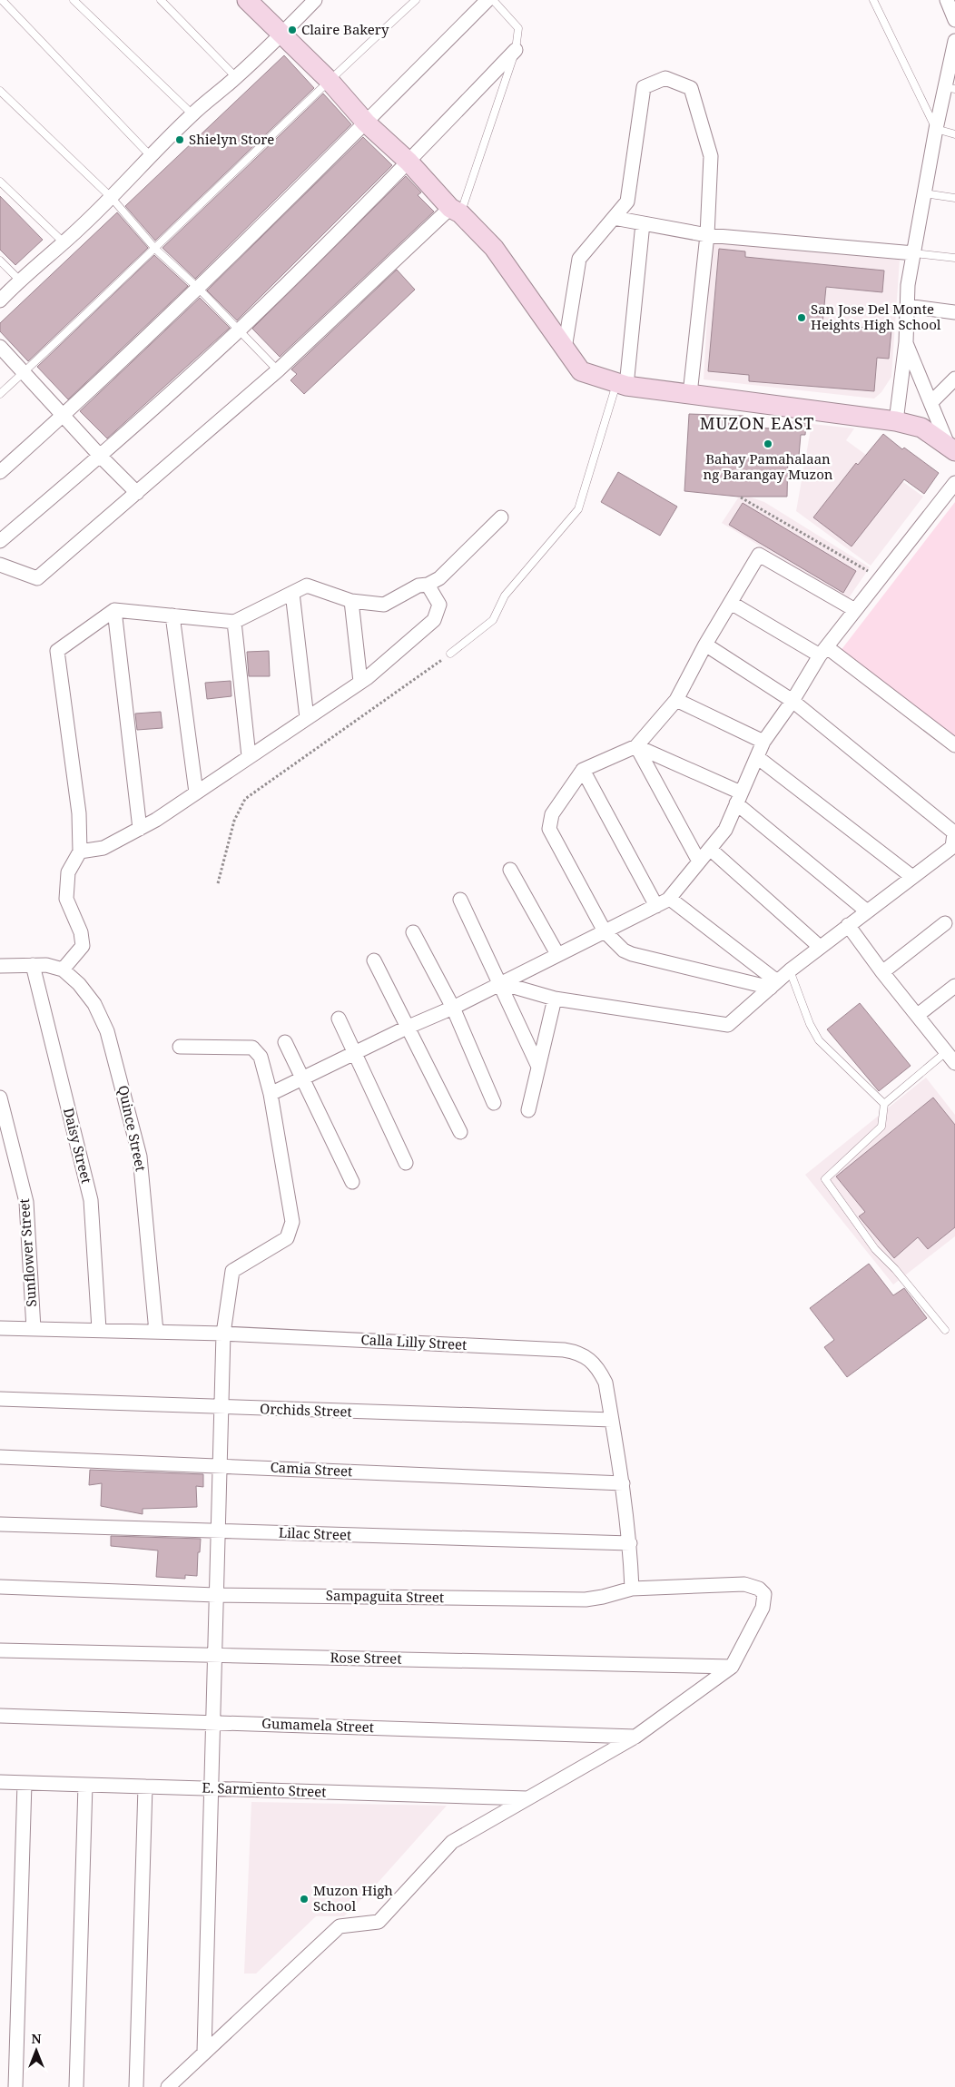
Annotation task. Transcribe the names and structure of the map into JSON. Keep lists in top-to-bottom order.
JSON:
{
  "streets": {
    "street": [
      "Quince Street",
      "Daisy Street",
      "Sunflower Street",
      "Calla Lilly Street",
      "Orchids Street",
      "Camia Street",
      "Lilac Street",
      "Sampaguita Street",
      "Rose Street",
      "Gumamela Street",
      "E. Sarmiento Street"
    ]
  },
  "crossings": [
    ["Quince Street", "Calla Lilly Street"],
    ["Daisy Street", "Calla Lilly Street"],
    ["Sunflower Street", "Calla Lilly Street"],
    ["Calla Lilly Street", "Orchids Street"],
    ["Calla Lilly Street", "Camia Street"],
    ["Calla Lilly Street", "Lilac Street"],
    ["Calla Lilly Street", "Sampaguita Street"],
    ["Sampaguita Street", "Rose Street"]
  ],
  "districts": ["MUZON EAST"],
  "places": [
    "Claire Bakery",
    "Shielyn Store",
    "San Jose Del Monte Heights High School",
    "Bahay Pamahalaan ng Barangay Muzon",
    "Muzon High School"
  ],
  "north": "top"
}
